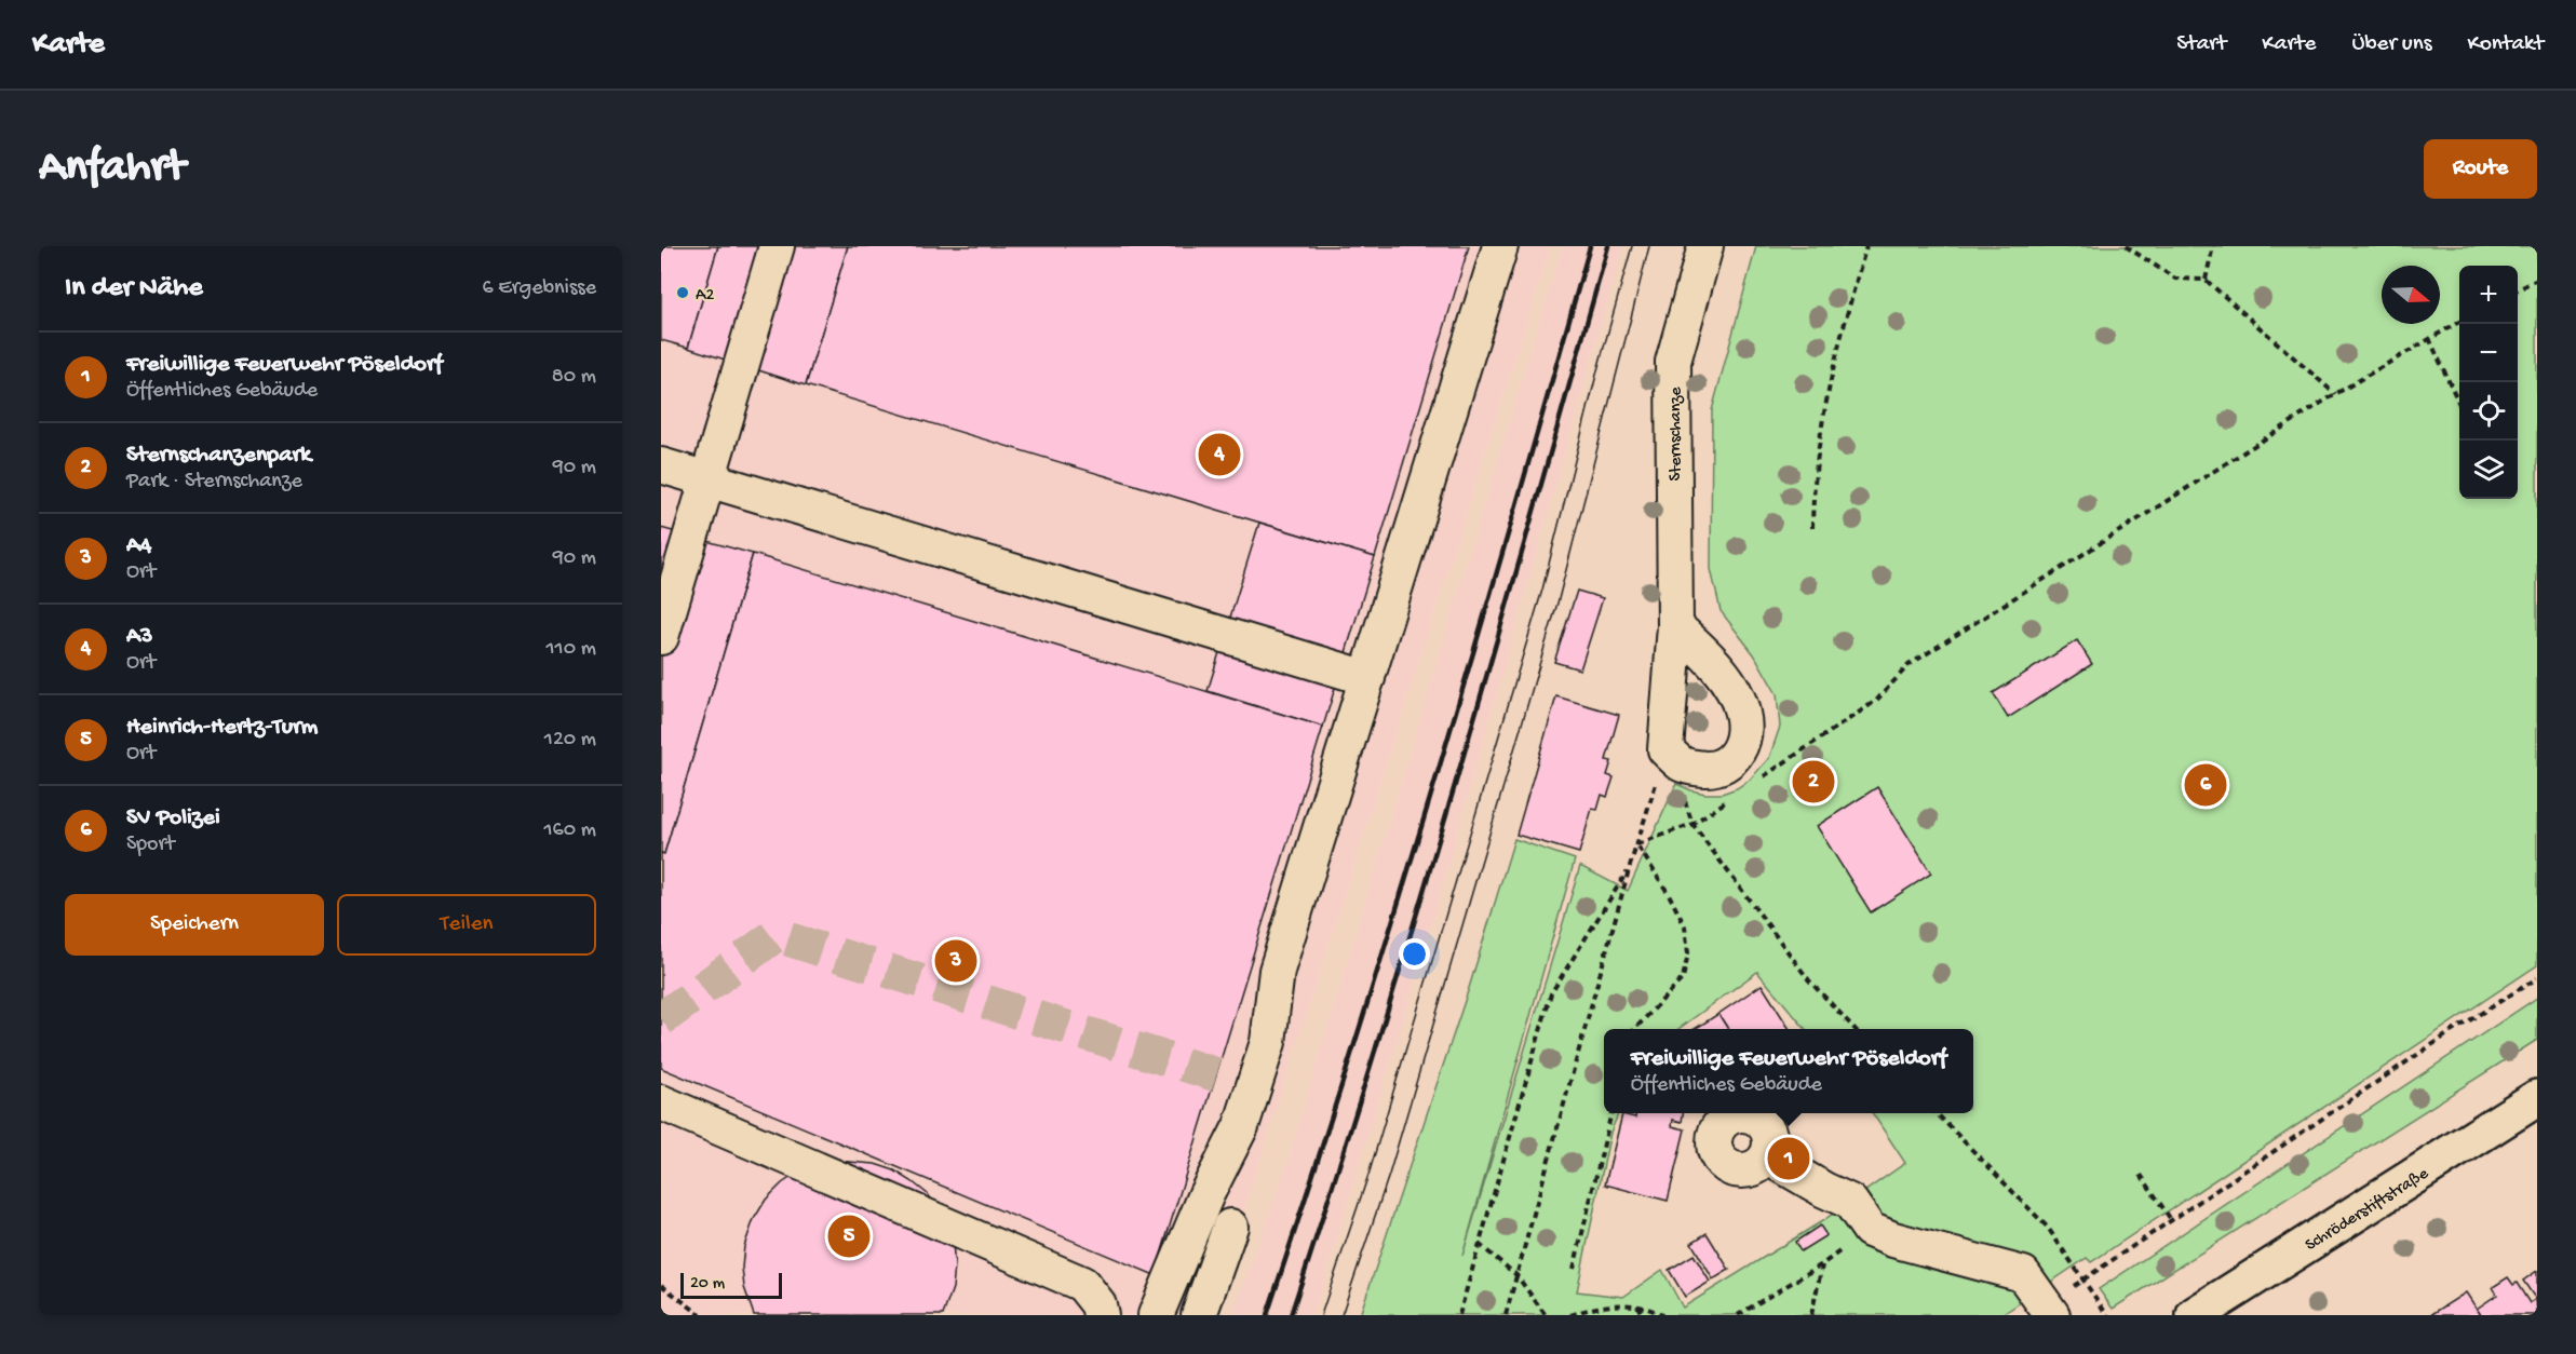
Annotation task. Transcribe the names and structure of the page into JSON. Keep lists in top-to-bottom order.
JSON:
{
  "streets": {
    "main road": ["Schröderstiftstraße"],
    "street": ["Sternschanze"]
  },
  "places": ["A2"],
  "scale_bar": "20 m",
  "north": "right",
  "page": {
    "header": "Karte",
    "nav": [
      "Start",
      "Karte",
      "Über uns",
      "Kontakt"
    ],
    "buttons": [
      "Route",
      ["Speichern", "Teilen"]
    ],
    "title": "Anfahrt",
    "heading": ["In der Nähe", "6 Ergebnisse"],
    "map_buttons": ["+", "−"],
    "list": [
      {
        "mark": "1",
        "name": "Freiwillige Feuerwehr Pöseldorf",
        "note": "Öffentliches Gebäude",
        "value": "80 m"
      },
      {
        "mark": "2",
        "name": "Sternschanzenpark",
        "note": "Park · Sternschanze",
        "value": "90 m"
      },
      {
        "mark": "3",
        "name": "A4",
        "note": "Ort",
        "value": "90 m"
      },
      {
        "mark": "4",
        "name": "A3",
        "note": "Ort",
        "value": "110 m"
      },
      {
        "mark": "5",
        "name": "Heinrich-Hertz-Turm",
        "note": "Ort",
        "value": "120 m"
      },
      {
        "mark": "6",
        "name": "SV Polizei",
        "note": "Sport",
        "value": "160 m"
      }
    ],
    "pins": [
      "4",
      "2",
      "6",
      "3",
      "1",
      "5"
    ],
    "popup": ["Freiwillige Feuerwehr Pöseldorf", "Öffentliches Gebäude"],
    "scale": "20 m"
  }
}
